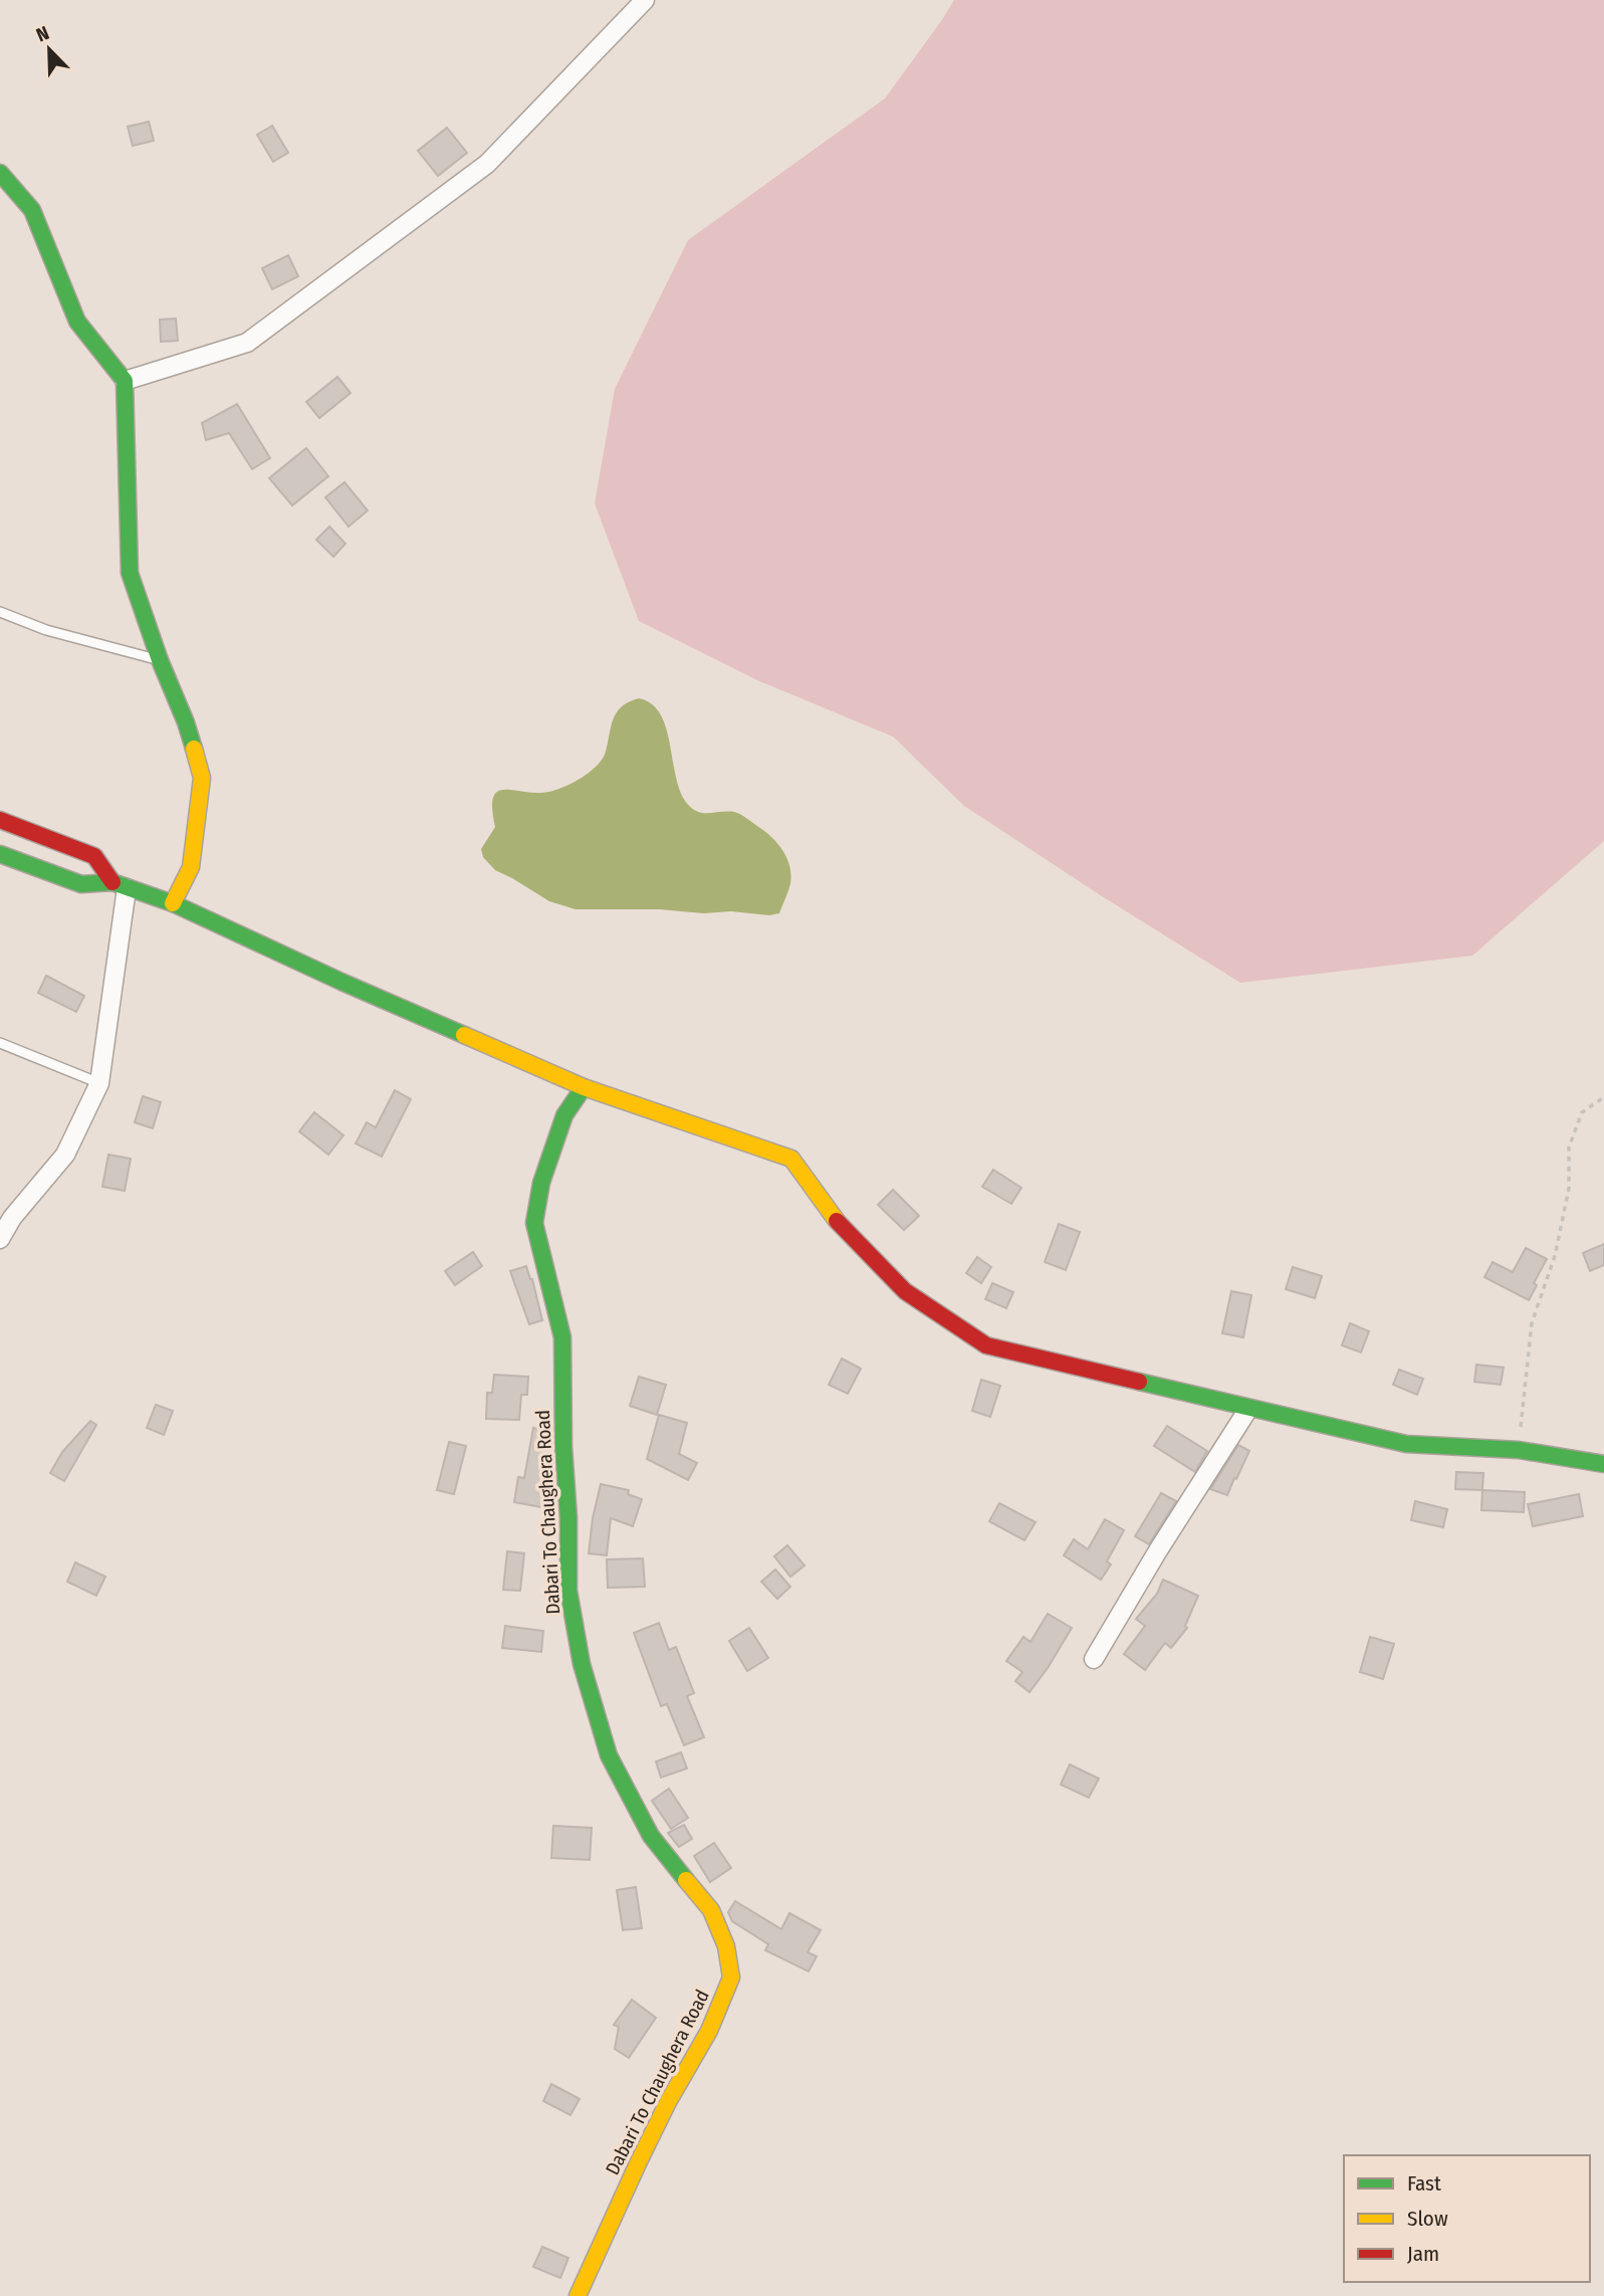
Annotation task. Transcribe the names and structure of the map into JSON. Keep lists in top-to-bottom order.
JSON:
{
  "streets": {
    "street": ["Dabari To Chaughera Road"]
  },
  "legend": ["Fast", "Slow", "Jam"],
  "north": "top left"
}
